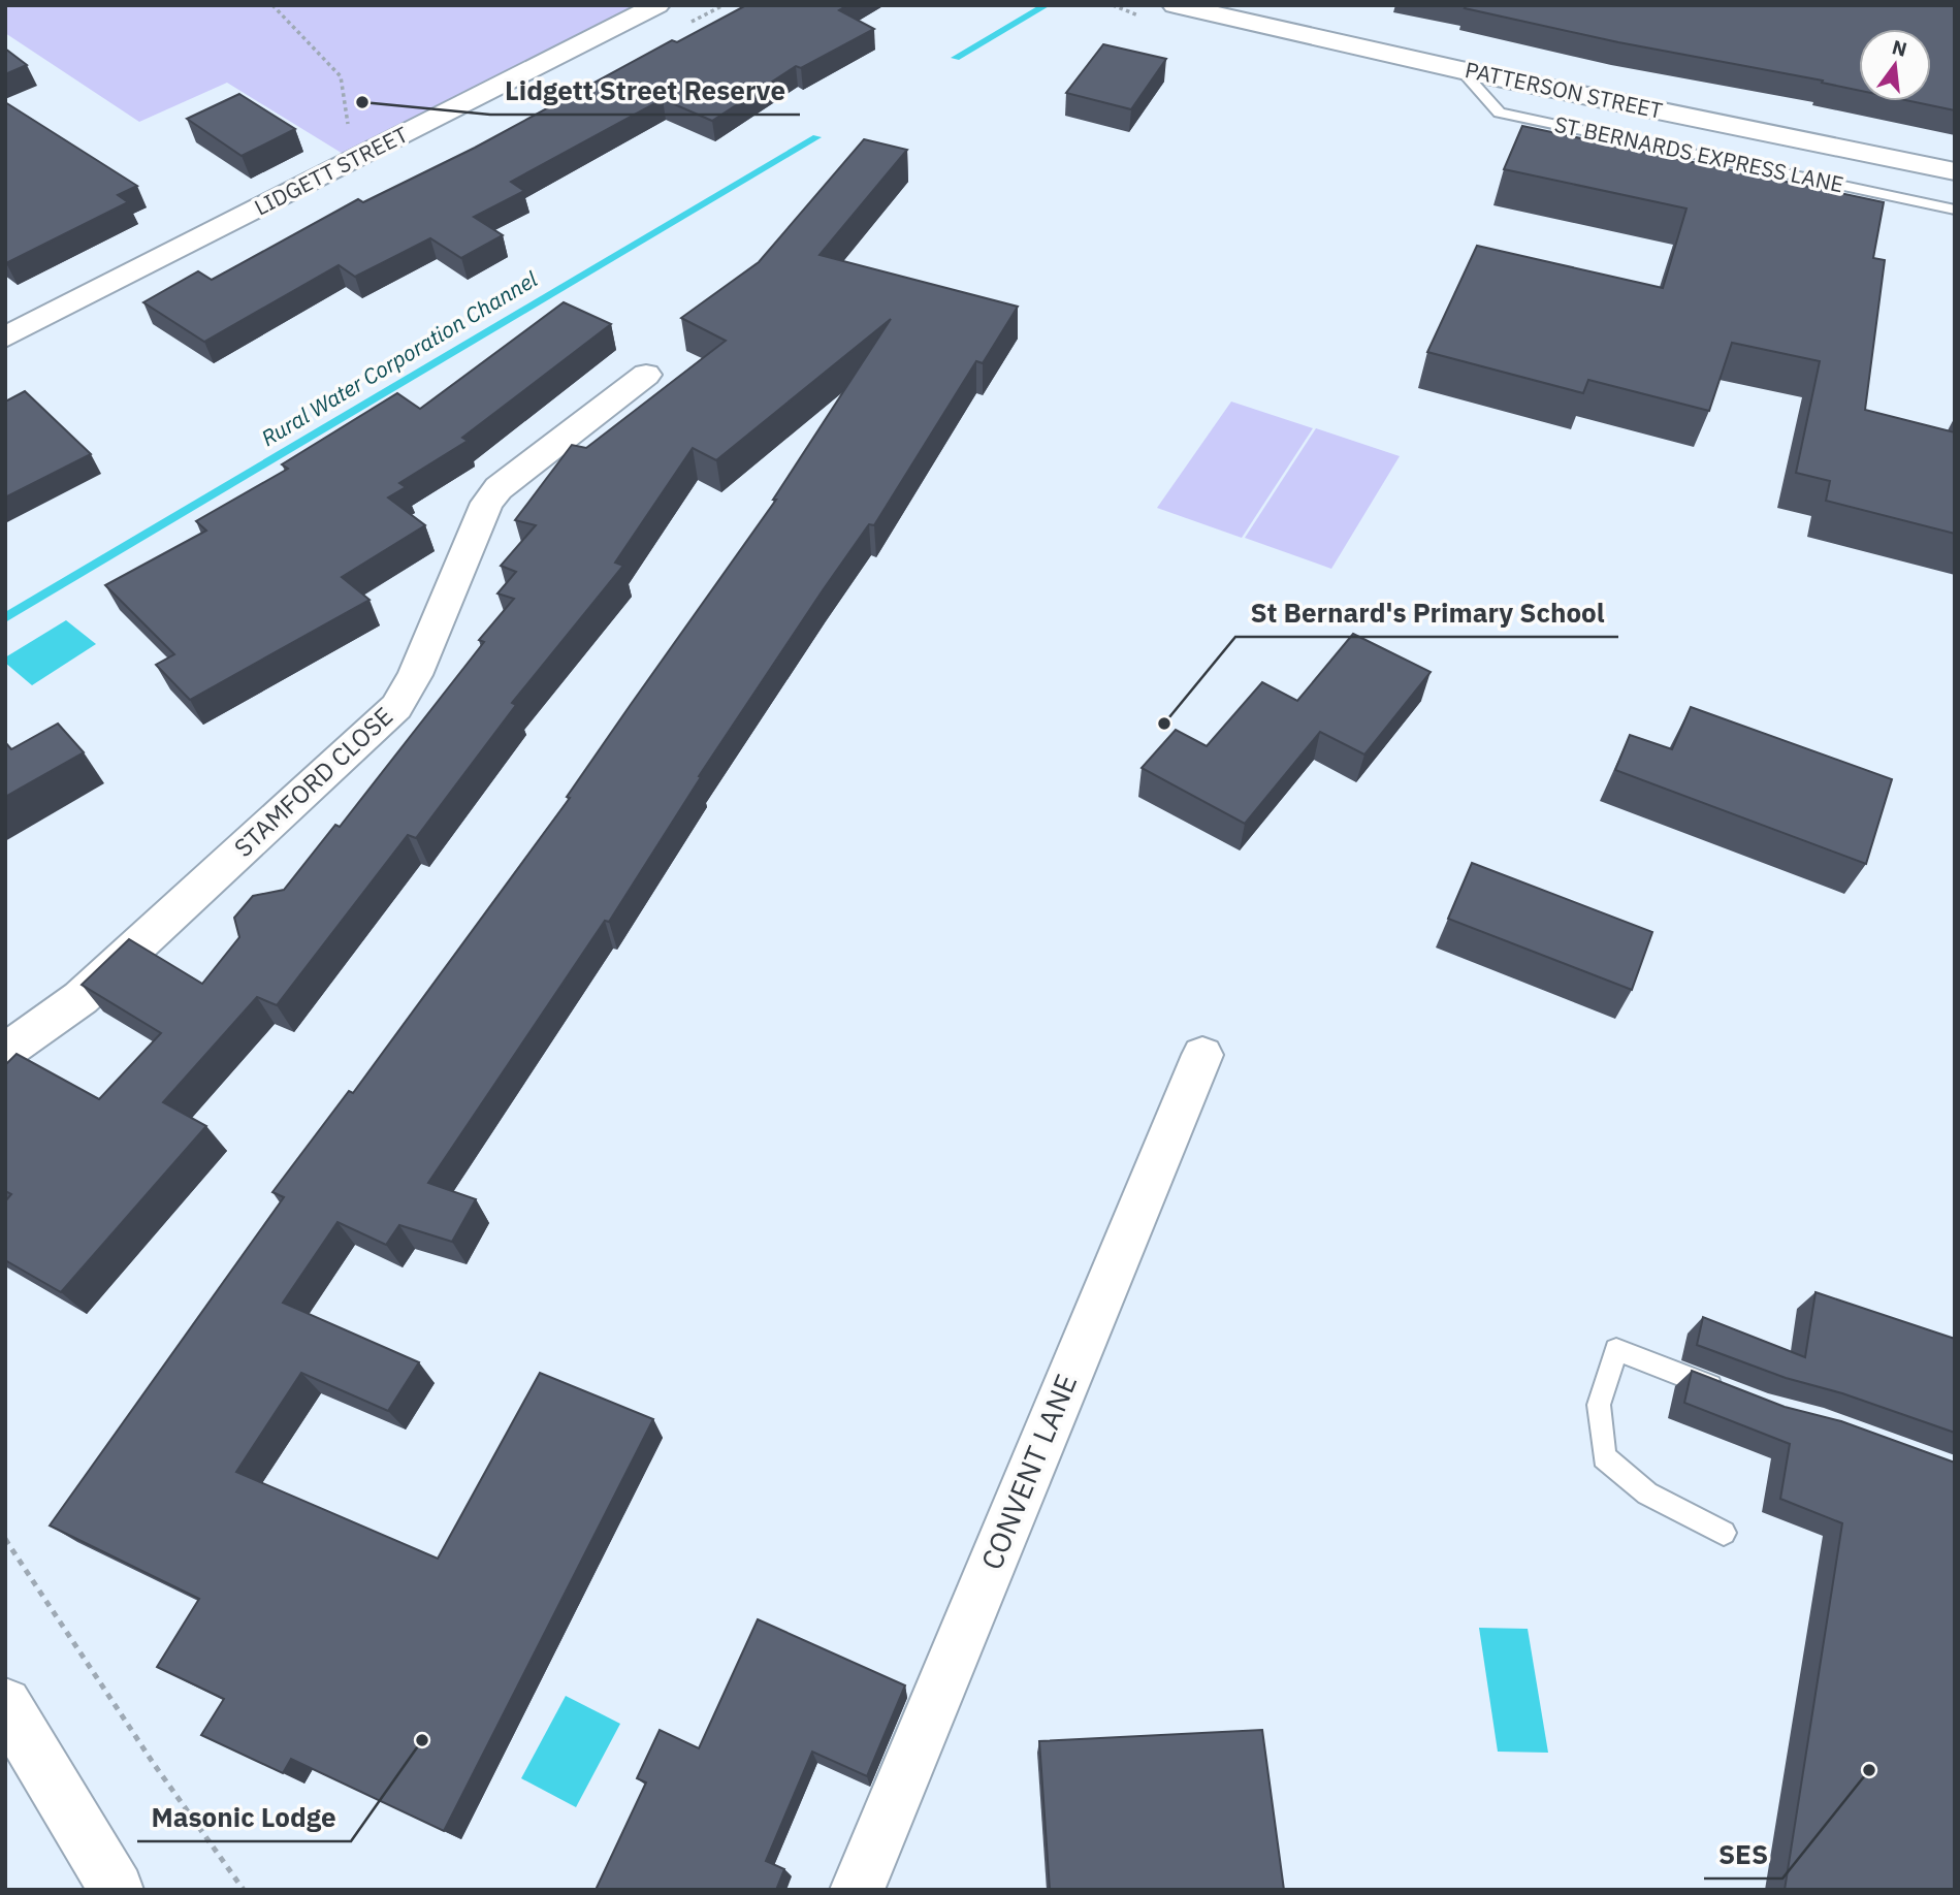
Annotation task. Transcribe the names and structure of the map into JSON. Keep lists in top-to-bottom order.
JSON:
{
  "streets": {
    "street": [
      "PATTERSON STREET",
      "LIDGETT STREET",
      "STAMFORD CLOSE",
      "CONVENT LANE"
    ],
    "lane": ["ST BERNARDS EXPRESS LANE"]
  },
  "crossings": [
    ["PATTERSON STREET", "ST BERNARDS EXPRESS LANE"]
  ],
  "water": ["Rural Water Corporation Channel"],
  "places": [
    "Lidgett Street Reserve",
    "St Bernard's Primary School",
    "Masonic Lodge",
    "SES"
  ],
  "north": "top"
}
